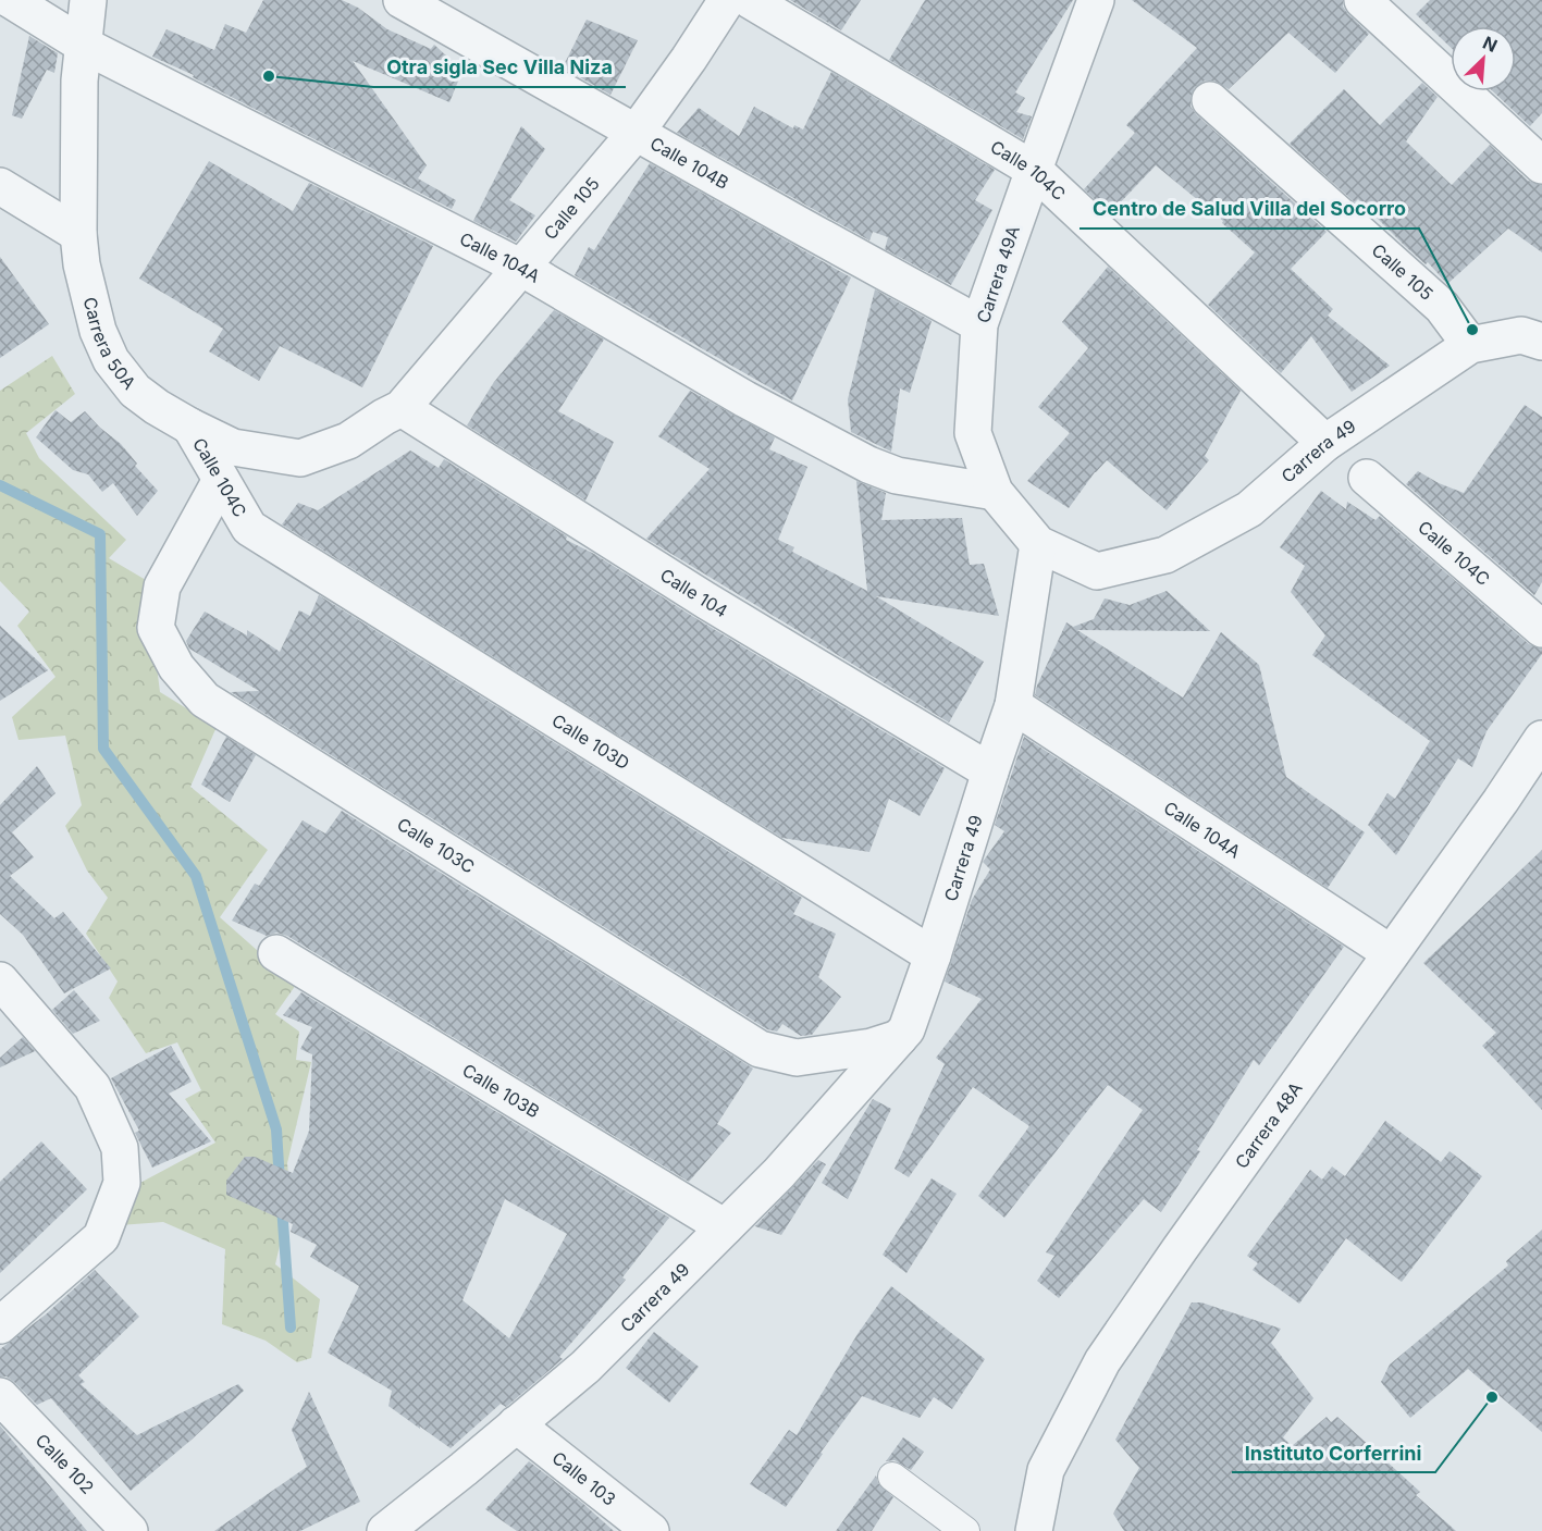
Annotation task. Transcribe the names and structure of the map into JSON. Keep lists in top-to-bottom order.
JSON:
{
  "streets": {
    "street": [
      "Calle 104B",
      "Calle 104C",
      "Calle 105",
      "Calle 104A",
      "Carrera 49A",
      "Carrera 50A",
      "Carrera 49",
      "Calle 104",
      "Calle 103D",
      "Calle 103C",
      "Calle 103B",
      "Carrera 48A",
      "Calle 102",
      "Calle 103"
    ]
  },
  "crossings": [
    ["Calle 104B", "Calle 105"],
    ["Calle 104B", "Carrera 49A"],
    ["Calle 104C", "Carrera 49A"],
    ["Calle 104C", "Carrera 50A"],
    ["Calle 104C", "Carrera 49"],
    ["Calle 104C", "Calle 103D"],
    ["Calle 104C", "Calle 103C"],
    ["Calle 105", "Calle 104A"],
    ["Calle 105", "Carrera 50A"],
    ["Calle 105", "Carrera 49"],
    ["Calle 105", "Calle 104"],
    ["Calle 104A", "Carrera 49A"],
    ["Calle 104A", "Carrera 50A"],
    ["Calle 104A", "Carrera 49"],
    ["Calle 104A", "Carrera 48A"],
    ["Carrera 49A", "Carrera 49"],
    ["Carrera 50A", "Calle 104"],
    ["Carrera 49", "Calle 104"],
    ["Carrera 49", "Calle 103D"],
    ["Carrera 49", "Calle 103C"],
    ["Carrera 49", "Calle 103B"],
    ["Carrera 49", "Calle 103"]
  ],
  "places": ["Otra sigla Sec Villa Niza", "Centro de Salud Villa del Socorro", "Instituto Corferrini"],
  "north": "top right"
}
